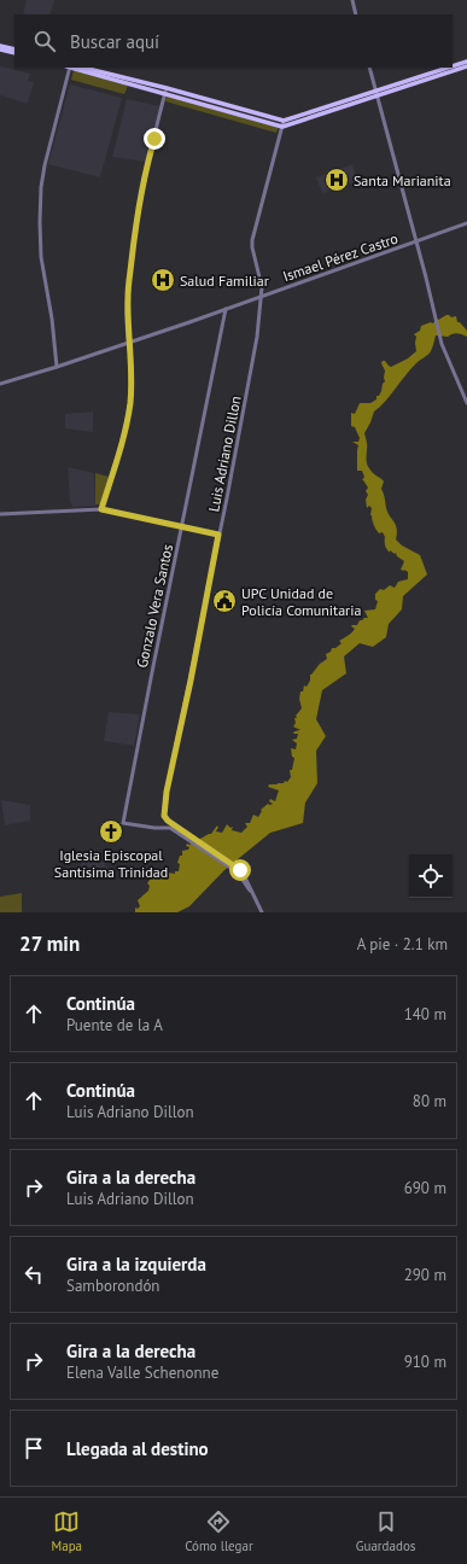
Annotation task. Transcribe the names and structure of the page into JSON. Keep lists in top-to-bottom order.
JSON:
{
  "streets": {
    "street": ["Ismael Pérez Castro", "Luis Adriano Dillon", "Gonzalo Vera Santos"]
  },
  "crossings": [
    ["Ismael Pérez Castro", "Luis Adriano Dillon"],
    ["Ismael Pérez Castro", "Gonzalo Vera Santos"],
    ["Luis Adriano Dillon", "Gonzalo Vera Santos"]
  ],
  "places": {
    "hospital": ["Santa Marianita", "Salud Familiar"],
    "public building": ["UPC Unidad de Policía Comunitaria"],
    "church": ["Iglesia Episcopal Santísima Trinidad"]
  },
  "page": {
    "search": "Buscar aquí",
    "heading": ["27 min", "A pie · 2.1 km"],
    "list": [
      ["Continúa", "Puente de la A", "140 m"],
      ["Continúa", "Luis Adriano Dillon", "80 m"],
      ["Gira a la derecha", "Luis Adriano Dillon", "690 m"],
      ["Gira a la izquierda", "Samborondón", "290 m"],
      ["Gira a la derecha", "Elena Valle Schenonne", "910 m"],
      "Llegada al destino"
    ],
    "nav": ["Mapa", "Cómo llegar", "Guardados"]
  }
}
